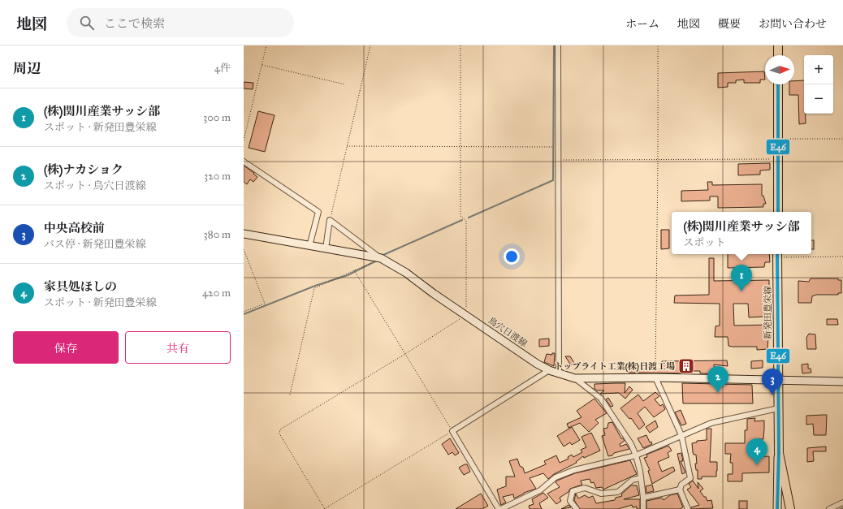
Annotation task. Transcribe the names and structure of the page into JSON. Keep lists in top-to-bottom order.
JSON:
{
  "streets": {
    "main road": ["新発田豊栄線", "鳥穴日渡線"]
  },
  "crossings": [
    ["新発田豊栄線", "鳥穴日渡線"]
  ],
  "places": {
    "building": ["トップライト工業(株)日渡工場"]
  },
  "lines": ["transit line E46"],
  "north": "right",
  "page": {
    "header": "地図",
    "search": "ここで検索",
    "nav": [
      "ホーム",
      "地図",
      "概要",
      "お問い合わせ"
    ],
    "heading": ["周辺", "4件"],
    "map_buttons": ["+", "−"],
    "list": [
      {
        "mark": "1",
        "name": "(株)関川産業サッシ部",
        "note": "スポット · 新発田豊栄線",
        "value": "300 m"
      },
      {
        "mark": "2",
        "name": "(株)ナカショク",
        "note": "スポット · 鳥穴日渡線",
        "value": "320 m"
      },
      {
        "mark": "3",
        "name": "中央高校前",
        "note": "バス停 · 新発田豊栄線",
        "value": "380 m"
      },
      {
        "mark": "4",
        "name": "家具処ほしの",
        "note": "スポット · 新発田豊栄線",
        "value": "420 m"
      }
    ],
    "popup": ["(株)関川産業サッシ部", "スポット"],
    "pins": [
      "1",
      "2",
      "3",
      "4"
    ],
    "buttons": ["保存", "共有"]
  }
}
